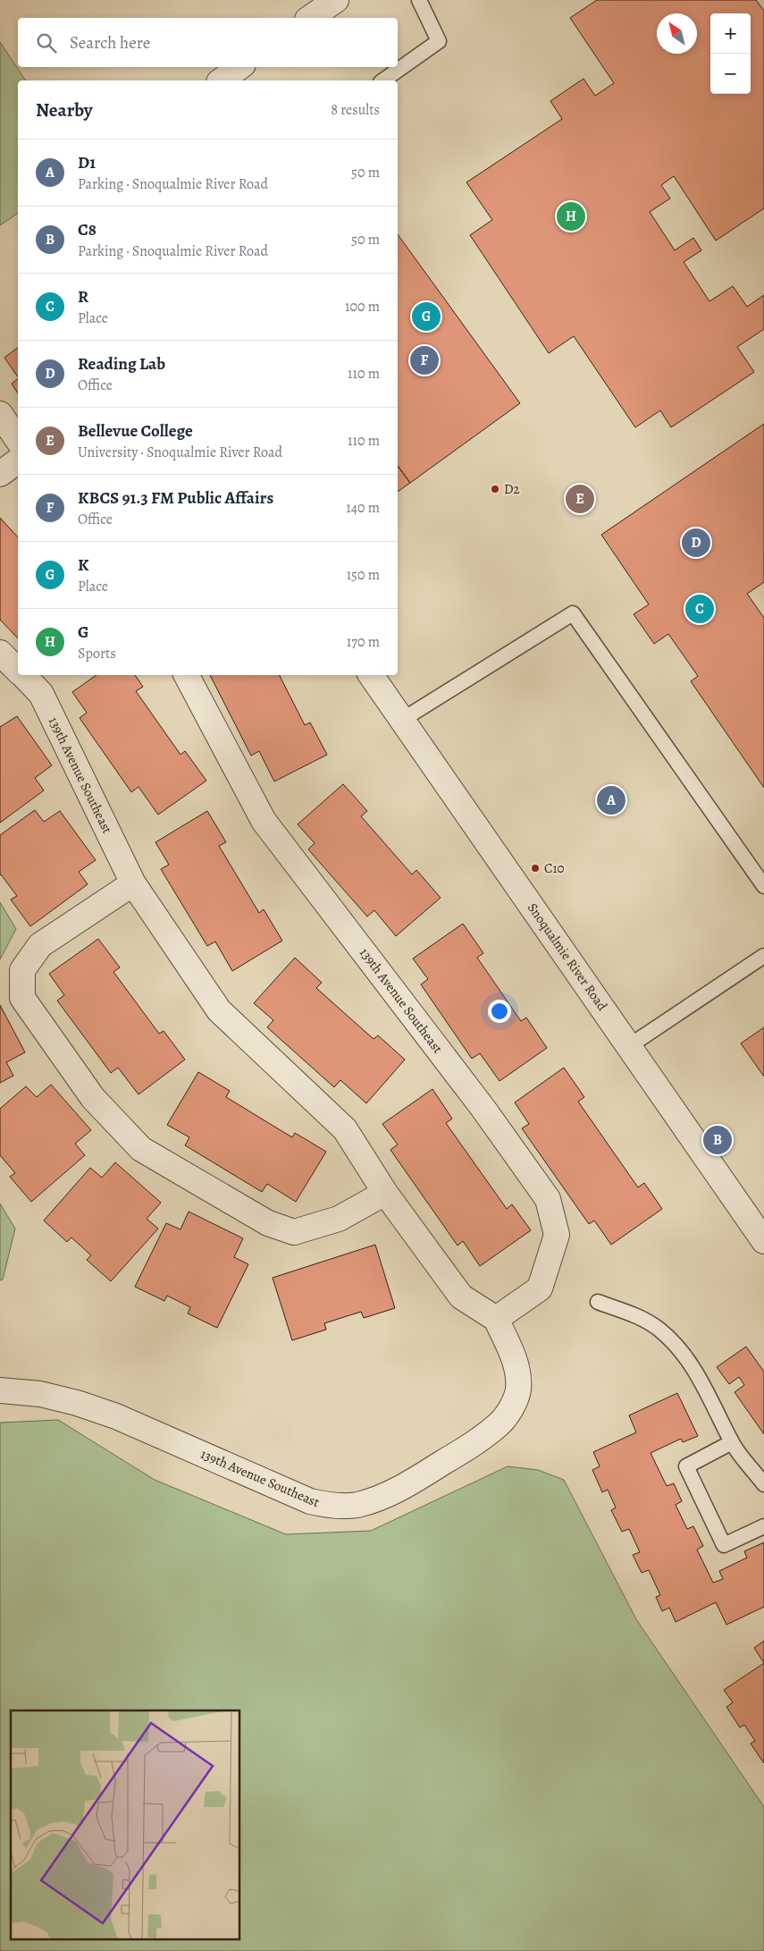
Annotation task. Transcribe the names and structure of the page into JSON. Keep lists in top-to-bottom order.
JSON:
{
  "streets": {
    "street": ["139th Avenue Southeast", "Snoqualmie River Road"]
  },
  "places": ["D2", "C10"],
  "north": "top left",
  "page": {
    "map_buttons": ["+", "−"],
    "search": "Search here",
    "heading": ["Nearby", "8 results"],
    "list": [
      {
        "mark": "A",
        "name": "D1",
        "note": "Parking · Snoqualmie River Road",
        "value": "50 m"
      },
      {
        "mark": "B",
        "name": "C8",
        "note": "Parking · Snoqualmie River Road",
        "value": "50 m"
      },
      {
        "mark": "C",
        "name": "R",
        "note": "Place",
        "value": "100 m"
      },
      {
        "mark": "D",
        "name": "Reading Lab",
        "note": "Office",
        "value": "110 m"
      },
      {
        "mark": "E",
        "name": "Bellevue College",
        "note": "University · Snoqualmie River Road",
        "value": "110 m"
      },
      {
        "mark": "F",
        "name": "KBCS 91.3 FM Public Affairs",
        "note": "Office",
        "value": "140 m"
      },
      {
        "mark": "G",
        "name": "K",
        "note": "Place",
        "value": "150 m"
      },
      {
        "mark": "H",
        "name": "G",
        "note": "Sports",
        "value": "170 m"
      }
    ],
    "pins": [
      "H",
      "G",
      "F",
      "E",
      "D",
      "C",
      "A",
      "B"
    ]
  }
}
